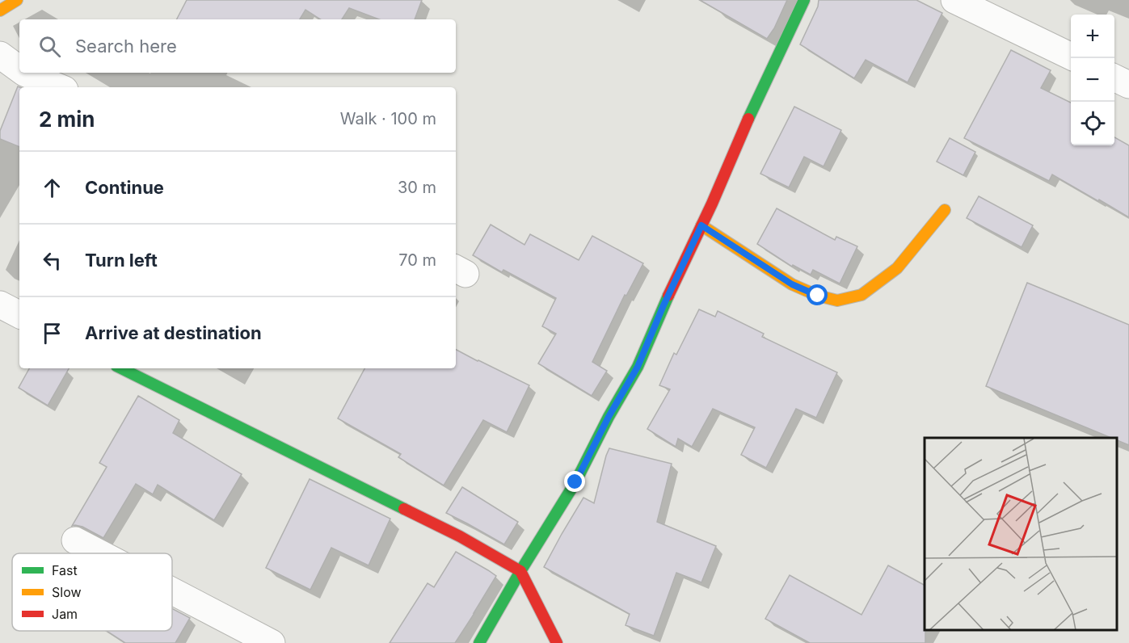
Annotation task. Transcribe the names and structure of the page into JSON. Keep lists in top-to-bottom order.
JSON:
{
  "legend": ["Fast", "Slow", "Jam"],
  "page": {
    "map_buttons": ["+", "−"],
    "search": "Search here",
    "heading": ["2 min", "Walk · 100 m"],
    "list": [
      ["Continue", "30 m"],
      ["Turn left", "70 m"],
      "Arrive at destination"
    ]
  }
}
